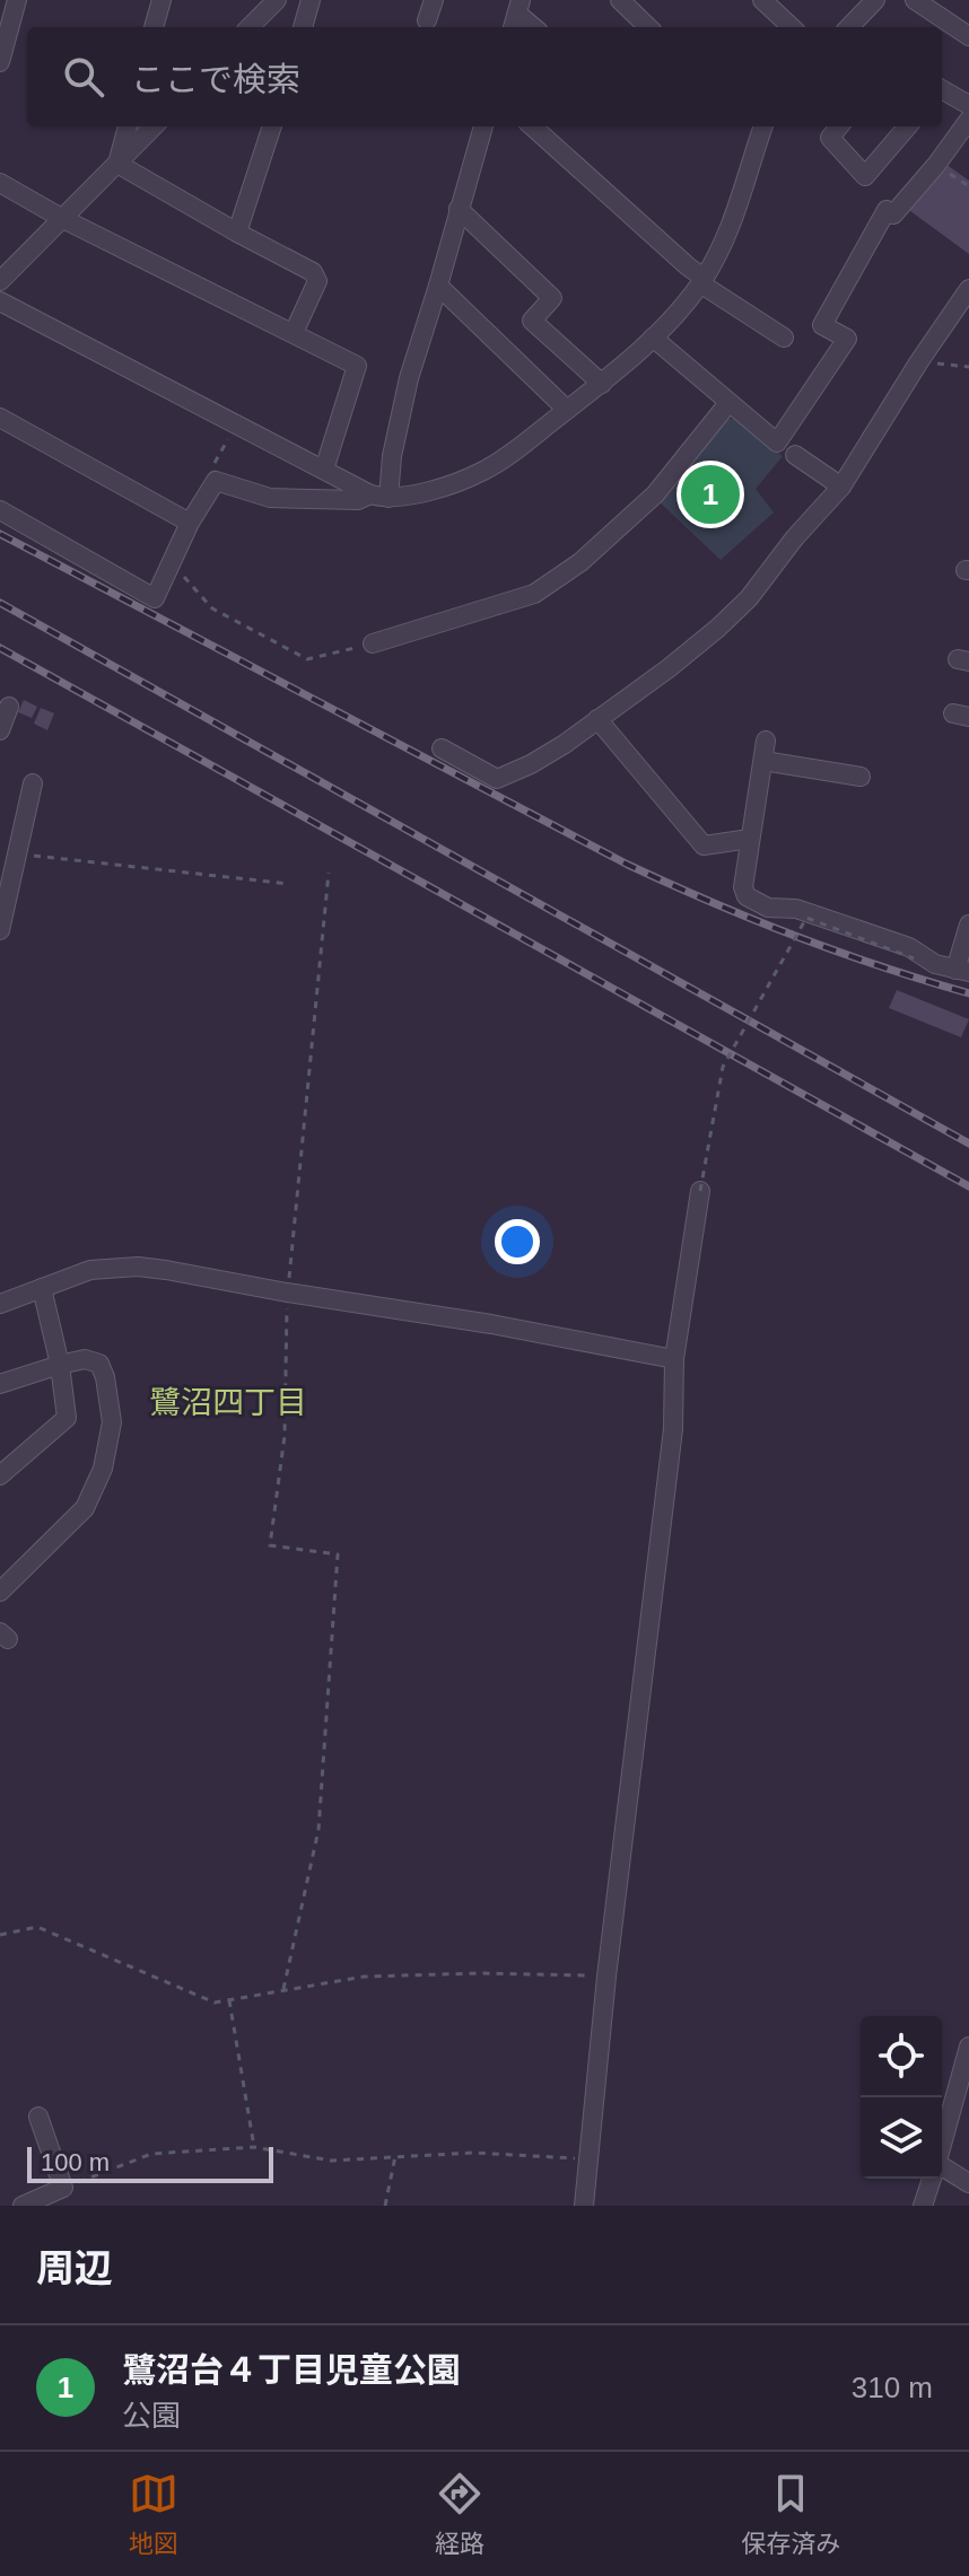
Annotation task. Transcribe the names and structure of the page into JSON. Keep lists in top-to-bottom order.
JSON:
{
  "districts": ["鷺沼四丁目"],
  "scale_bar": "100 m",
  "page": {
    "search": "ここで検索",
    "pins": "1",
    "scale": "100 m",
    "heading": "周辺",
    "list": [
      {
        "mark": "1",
        "name": "鷺沼台４丁目児童公園",
        "note": "公園",
        "value": "310 m"
      }
    ],
    "nav": ["地図", "経路", "保存済み"]
  }
}
